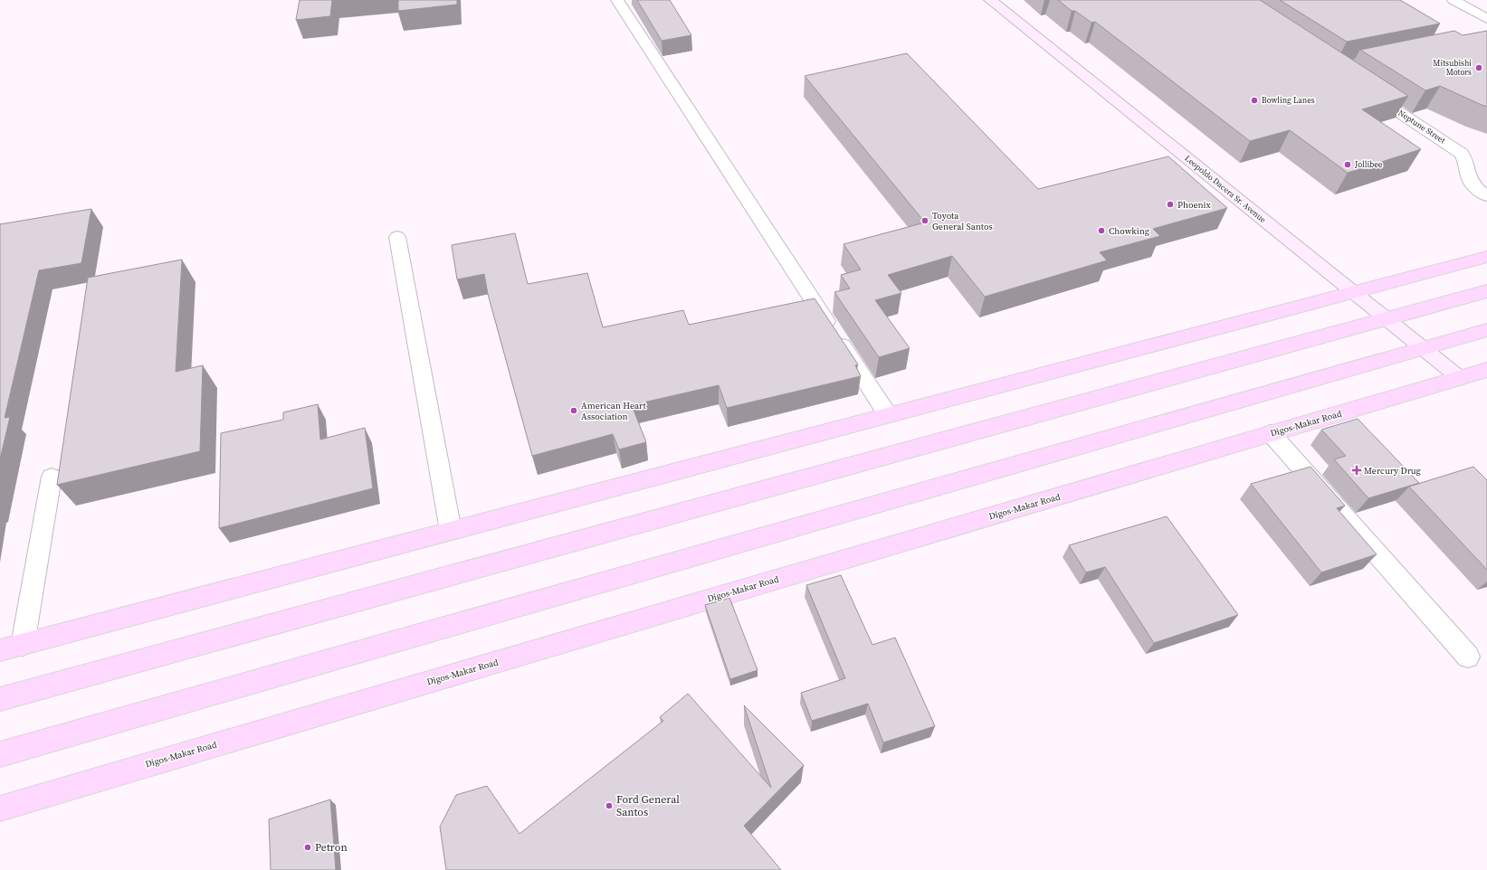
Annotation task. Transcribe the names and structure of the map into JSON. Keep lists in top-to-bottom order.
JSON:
{
  "streets": {
    "main road": ["Leopoldo Dacera Sr. Avenue", "Digos-Makar Road"],
    "street": ["Neptune Street"]
  },
  "crossings": [
    ["Leopoldo Dacera Sr. Avenue", "Digos-Makar Road"]
  ],
  "places": {
    "other": [
      "Mitsubishi Motors",
      "Bowling Lanes",
      "Jollibee",
      "Phoenix",
      "Toyota General Santos",
      "Chowking",
      "American Heart Association",
      "Ford General Santos",
      "Petron"
    ],
    "health": ["Mercury Drug"]
  }
}
